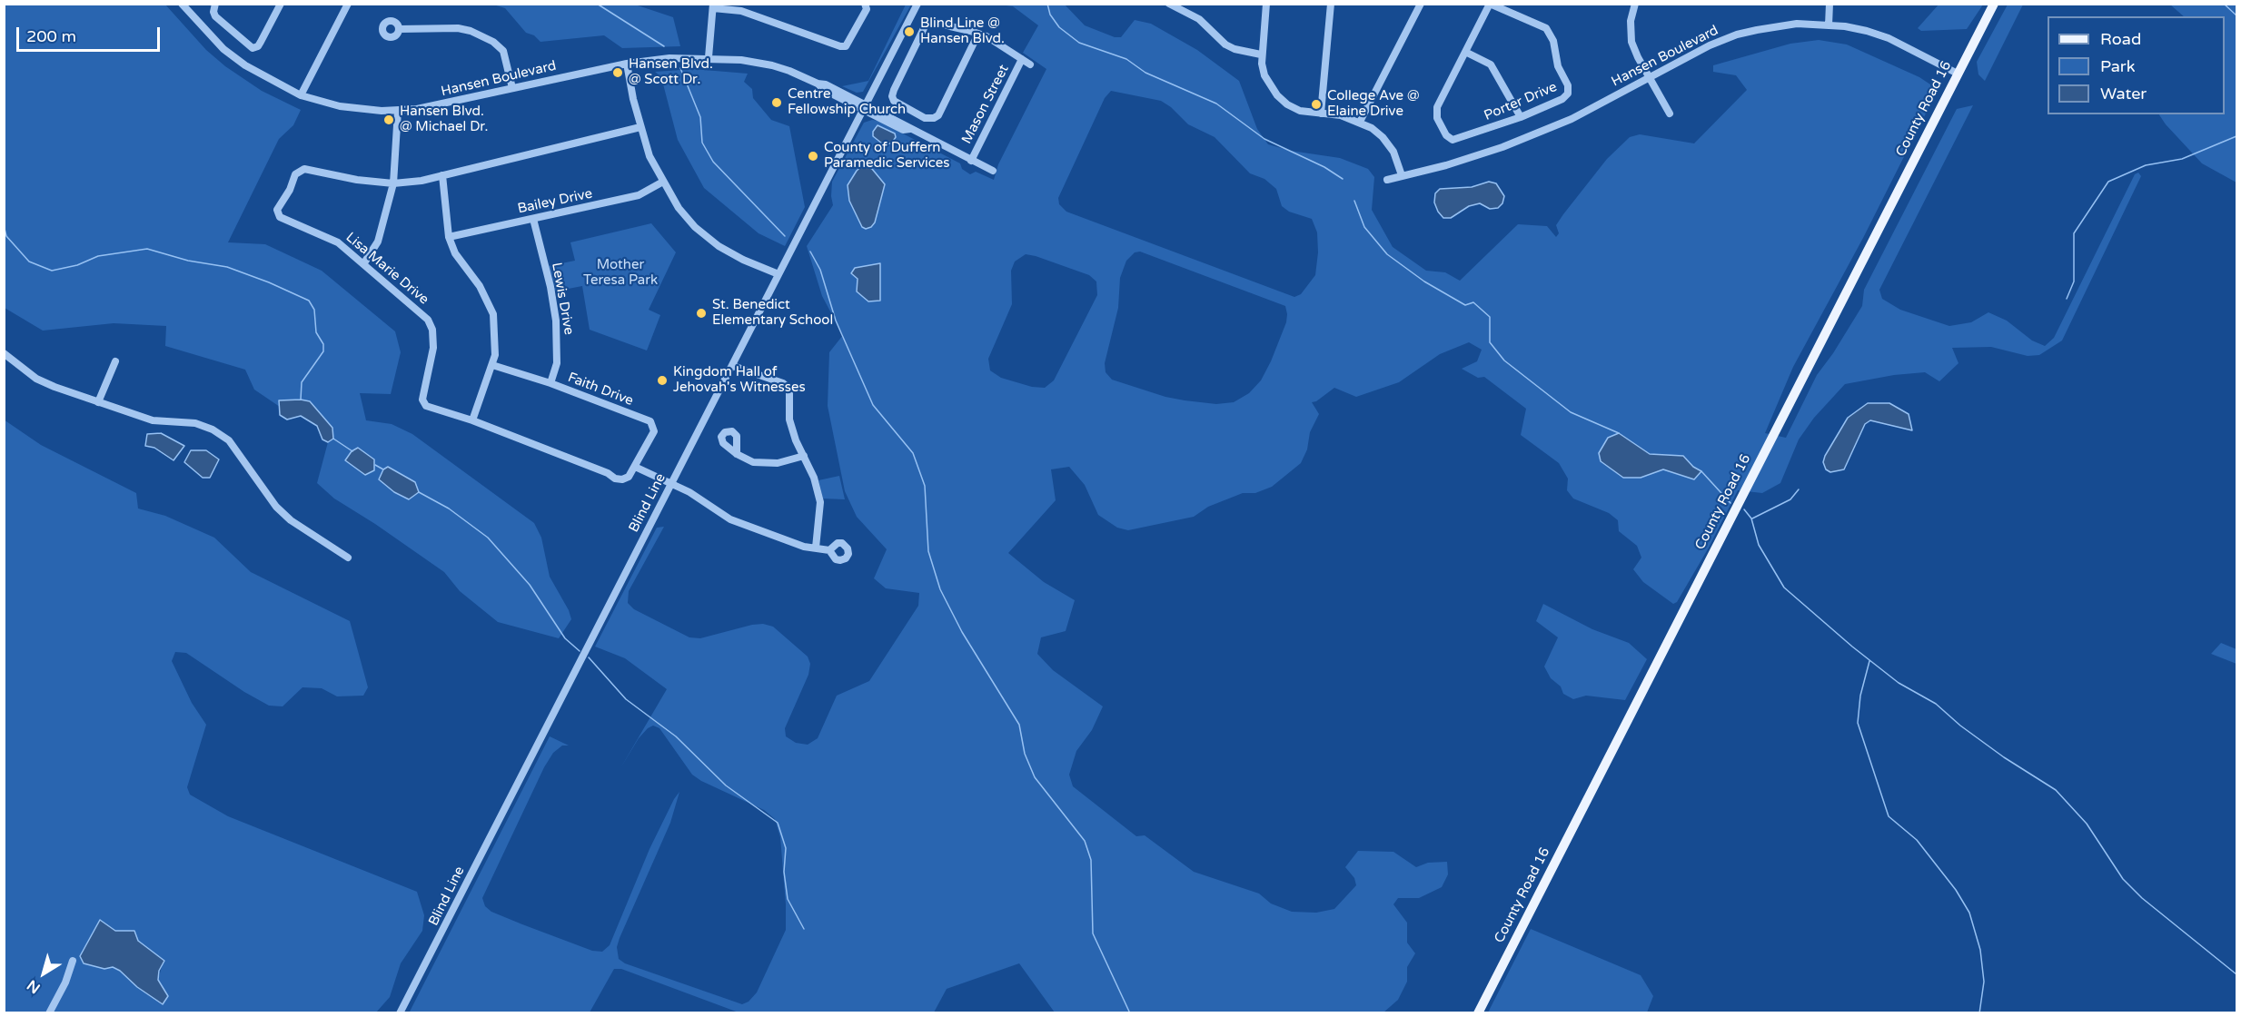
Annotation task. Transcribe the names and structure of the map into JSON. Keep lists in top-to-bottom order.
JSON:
{
  "streets": {
    "main road": ["County Road 16"],
    "street": [
      "Hansen Boulevard",
      "Porter Drive",
      "Mason Street",
      "Bailey Drive",
      "Lisa Marie Drive",
      "Lewis Drive",
      "Faith Drive",
      "Blind Line"
    ]
  },
  "crossings": [
    ["Hansen Boulevard", "Mason Street"],
    ["Hansen Boulevard", "County Road 16"],
    ["Hansen Boulevard", "Blind Line"],
    ["Bailey Drive", "Lewis Drive"],
    ["Lisa Marie Drive", "Faith Drive"],
    ["Lewis Drive", "Faith Drive"]
  ],
  "parks": ["Mother Teresa Park"],
  "places": [
    "Blind Line @ Hansen Blvd.",
    "Hansen Blvd. @ Scott Dr.",
    "Centre Fellowship Church",
    "College Ave @ Elaine Drive",
    "Hansen Blvd. @ Michael Dr.",
    "County of Duffern Paramedic Services",
    "St. Benedict Elementary School",
    "Kingdom Hall of Jehovah's Witnesses"
  ],
  "legend": ["Road", "Park", "Water"],
  "scale_bar": "200 m",
  "north": "bottom left"
}
